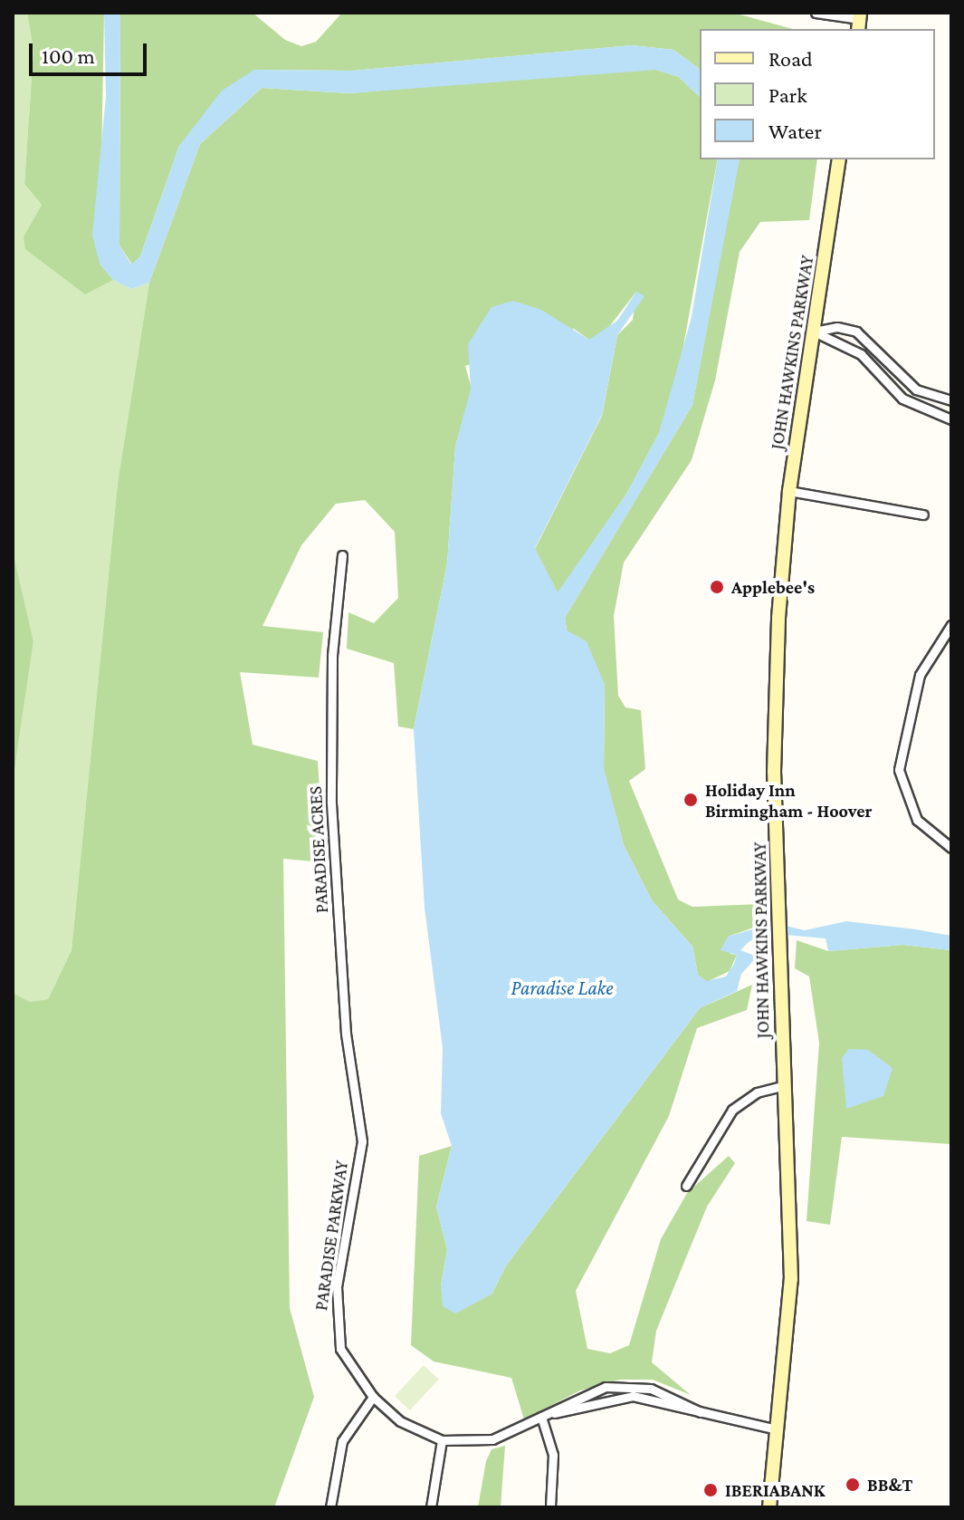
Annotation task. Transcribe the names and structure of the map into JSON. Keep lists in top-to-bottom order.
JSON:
{
  "streets": {
    "main road": ["JOHN HAWKINS PARKWAY"],
    "street": ["PARADISE ACRES", "PARADISE PARKWAY"]
  },
  "crossings": [
    ["JOHN HAWKINS PARKWAY", "PARADISE PARKWAY"],
    ["PARADISE ACRES", "PARADISE PARKWAY"]
  ],
  "water": ["Paradise Lake"],
  "places": [
    "Applebee's",
    "Holiday Inn Birmingham - Hoover",
    "BB&T",
    "IBERIABANK"
  ],
  "legend": ["Road", "Park", "Water"],
  "scale_bar": "100 m"
}
